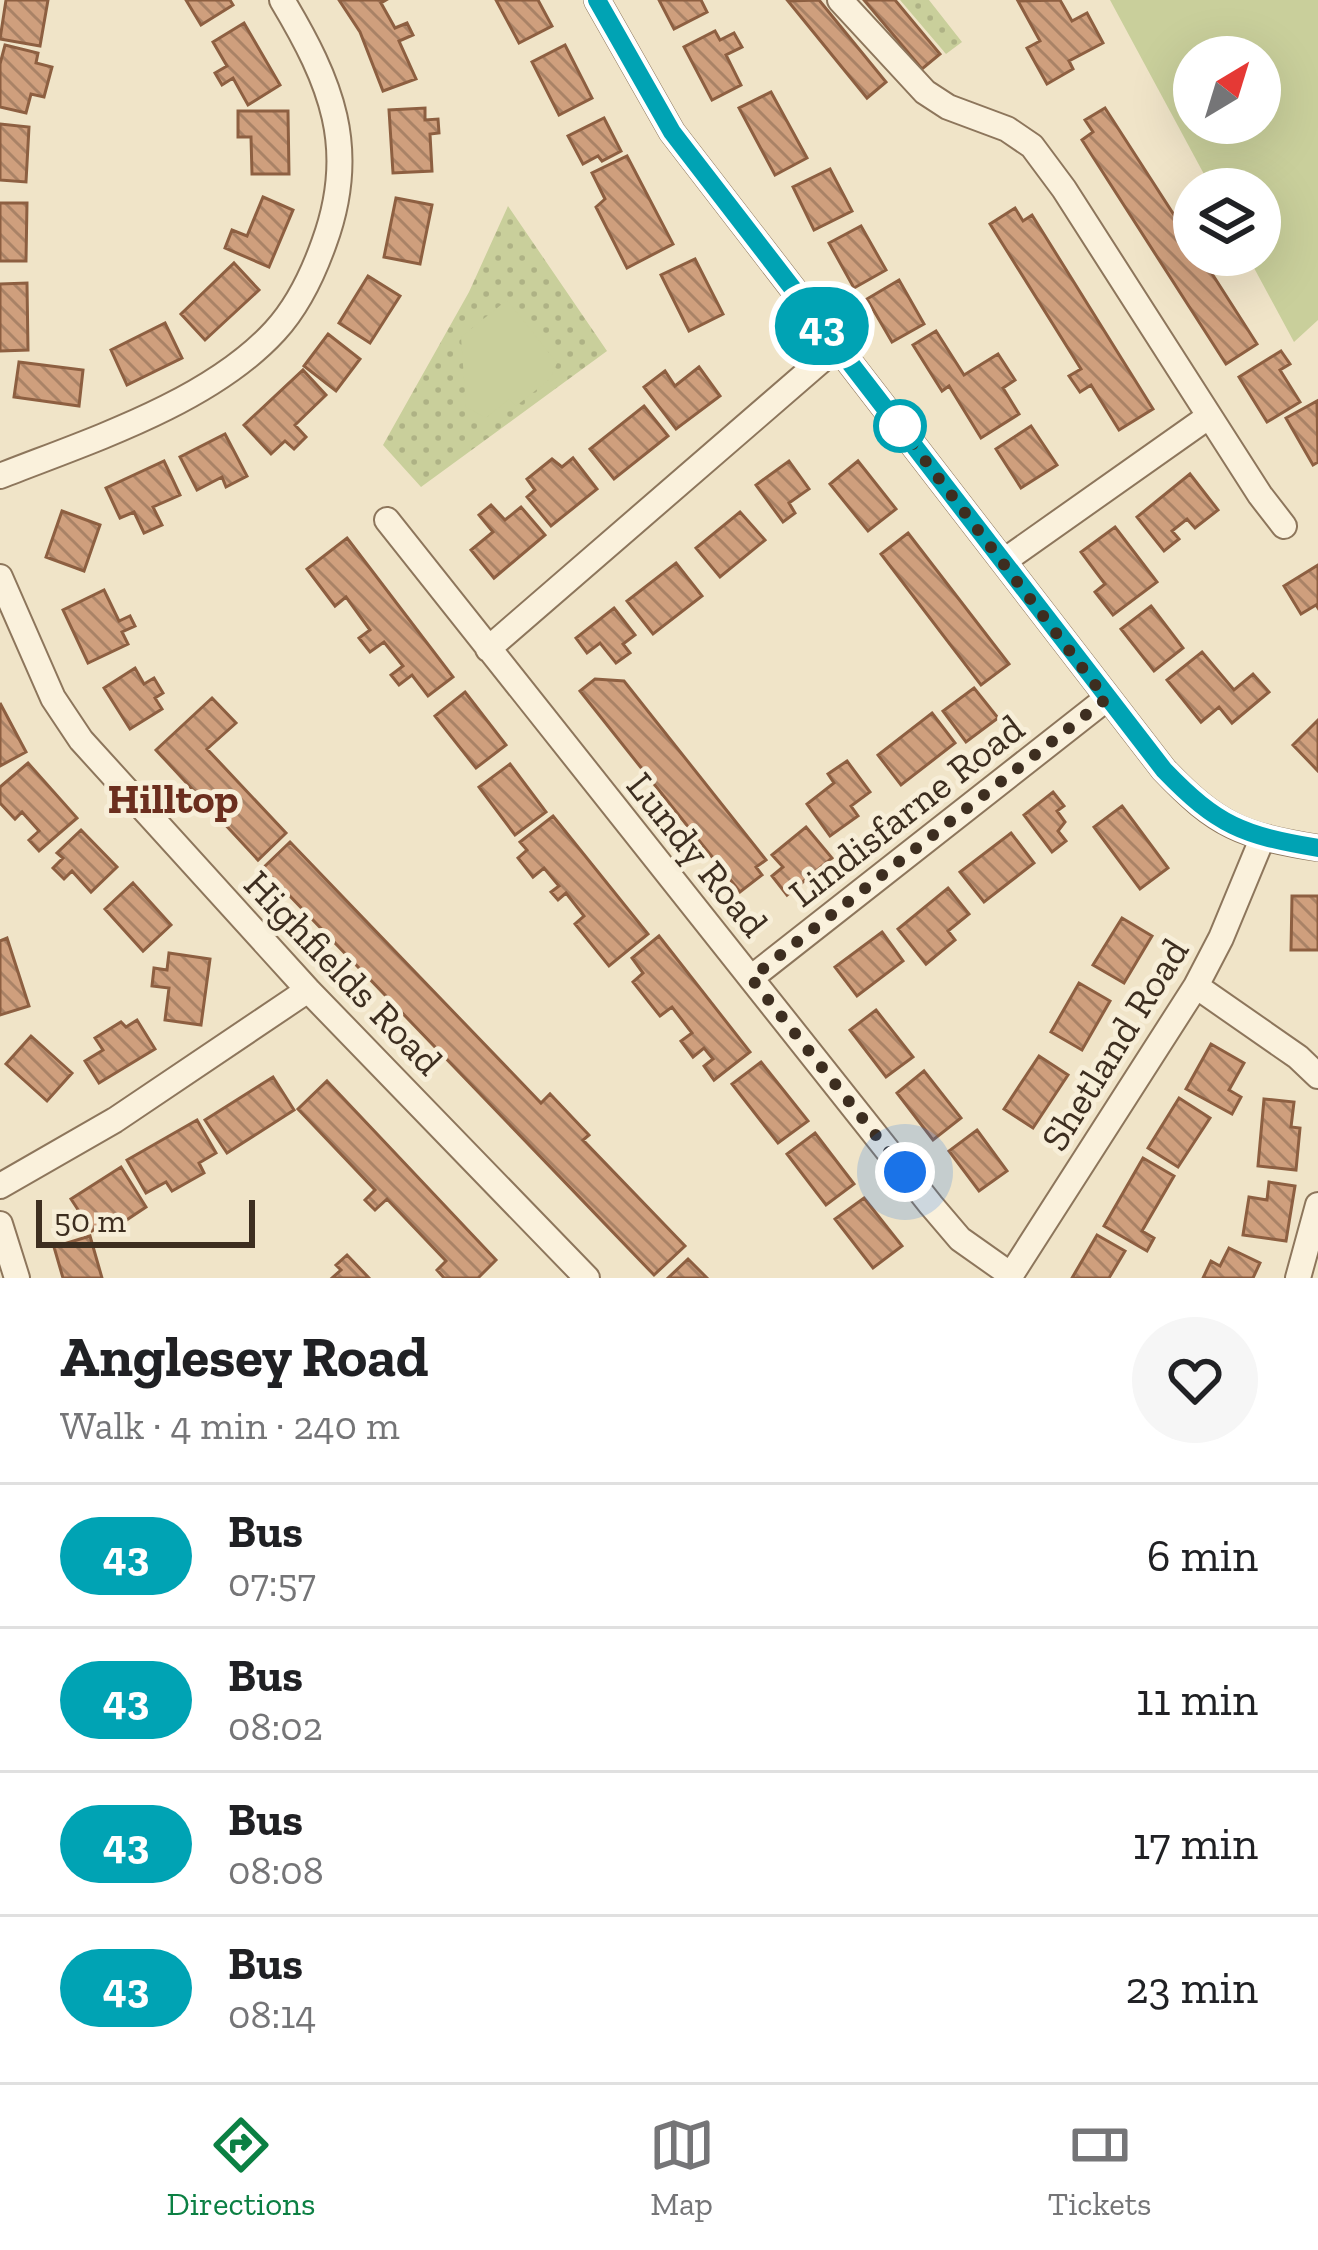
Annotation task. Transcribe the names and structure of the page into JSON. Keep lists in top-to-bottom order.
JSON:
{
  "streets": {
    "street": [
      "Lindisfarne Road",
      "Lundy Road",
      "Highfields Road",
      "Shetland Road"
    ]
  },
  "crossings": [
    ["Lindisfarne Road", "Lundy Road"],
    ["Lundy Road", "Shetland Road"]
  ],
  "districts": ["Hilltop"],
  "lines": ["bus line 43"],
  "scale_bar": "50 m",
  "north": "top right",
  "page": {
    "on_map": "43",
    "scale": "50 m",
    "heading": ["Anglesey Road", "Walk · 4 min · 240 m"],
    "list": [
      {
        "mark": "43",
        "name": "Bus",
        "note": "07:57",
        "value": "6 min"
      },
      {
        "mark": "43",
        "name": "Bus",
        "note": "08:02",
        "value": "11 min"
      },
      {
        "mark": "43",
        "name": "Bus",
        "note": "08:08",
        "value": "17 min"
      },
      {
        "mark": "43",
        "name": "Bus",
        "note": "08:14",
        "value": "23 min"
      }
    ],
    "tabs": ["Directions", "Map", "Tickets"]
  }
}
